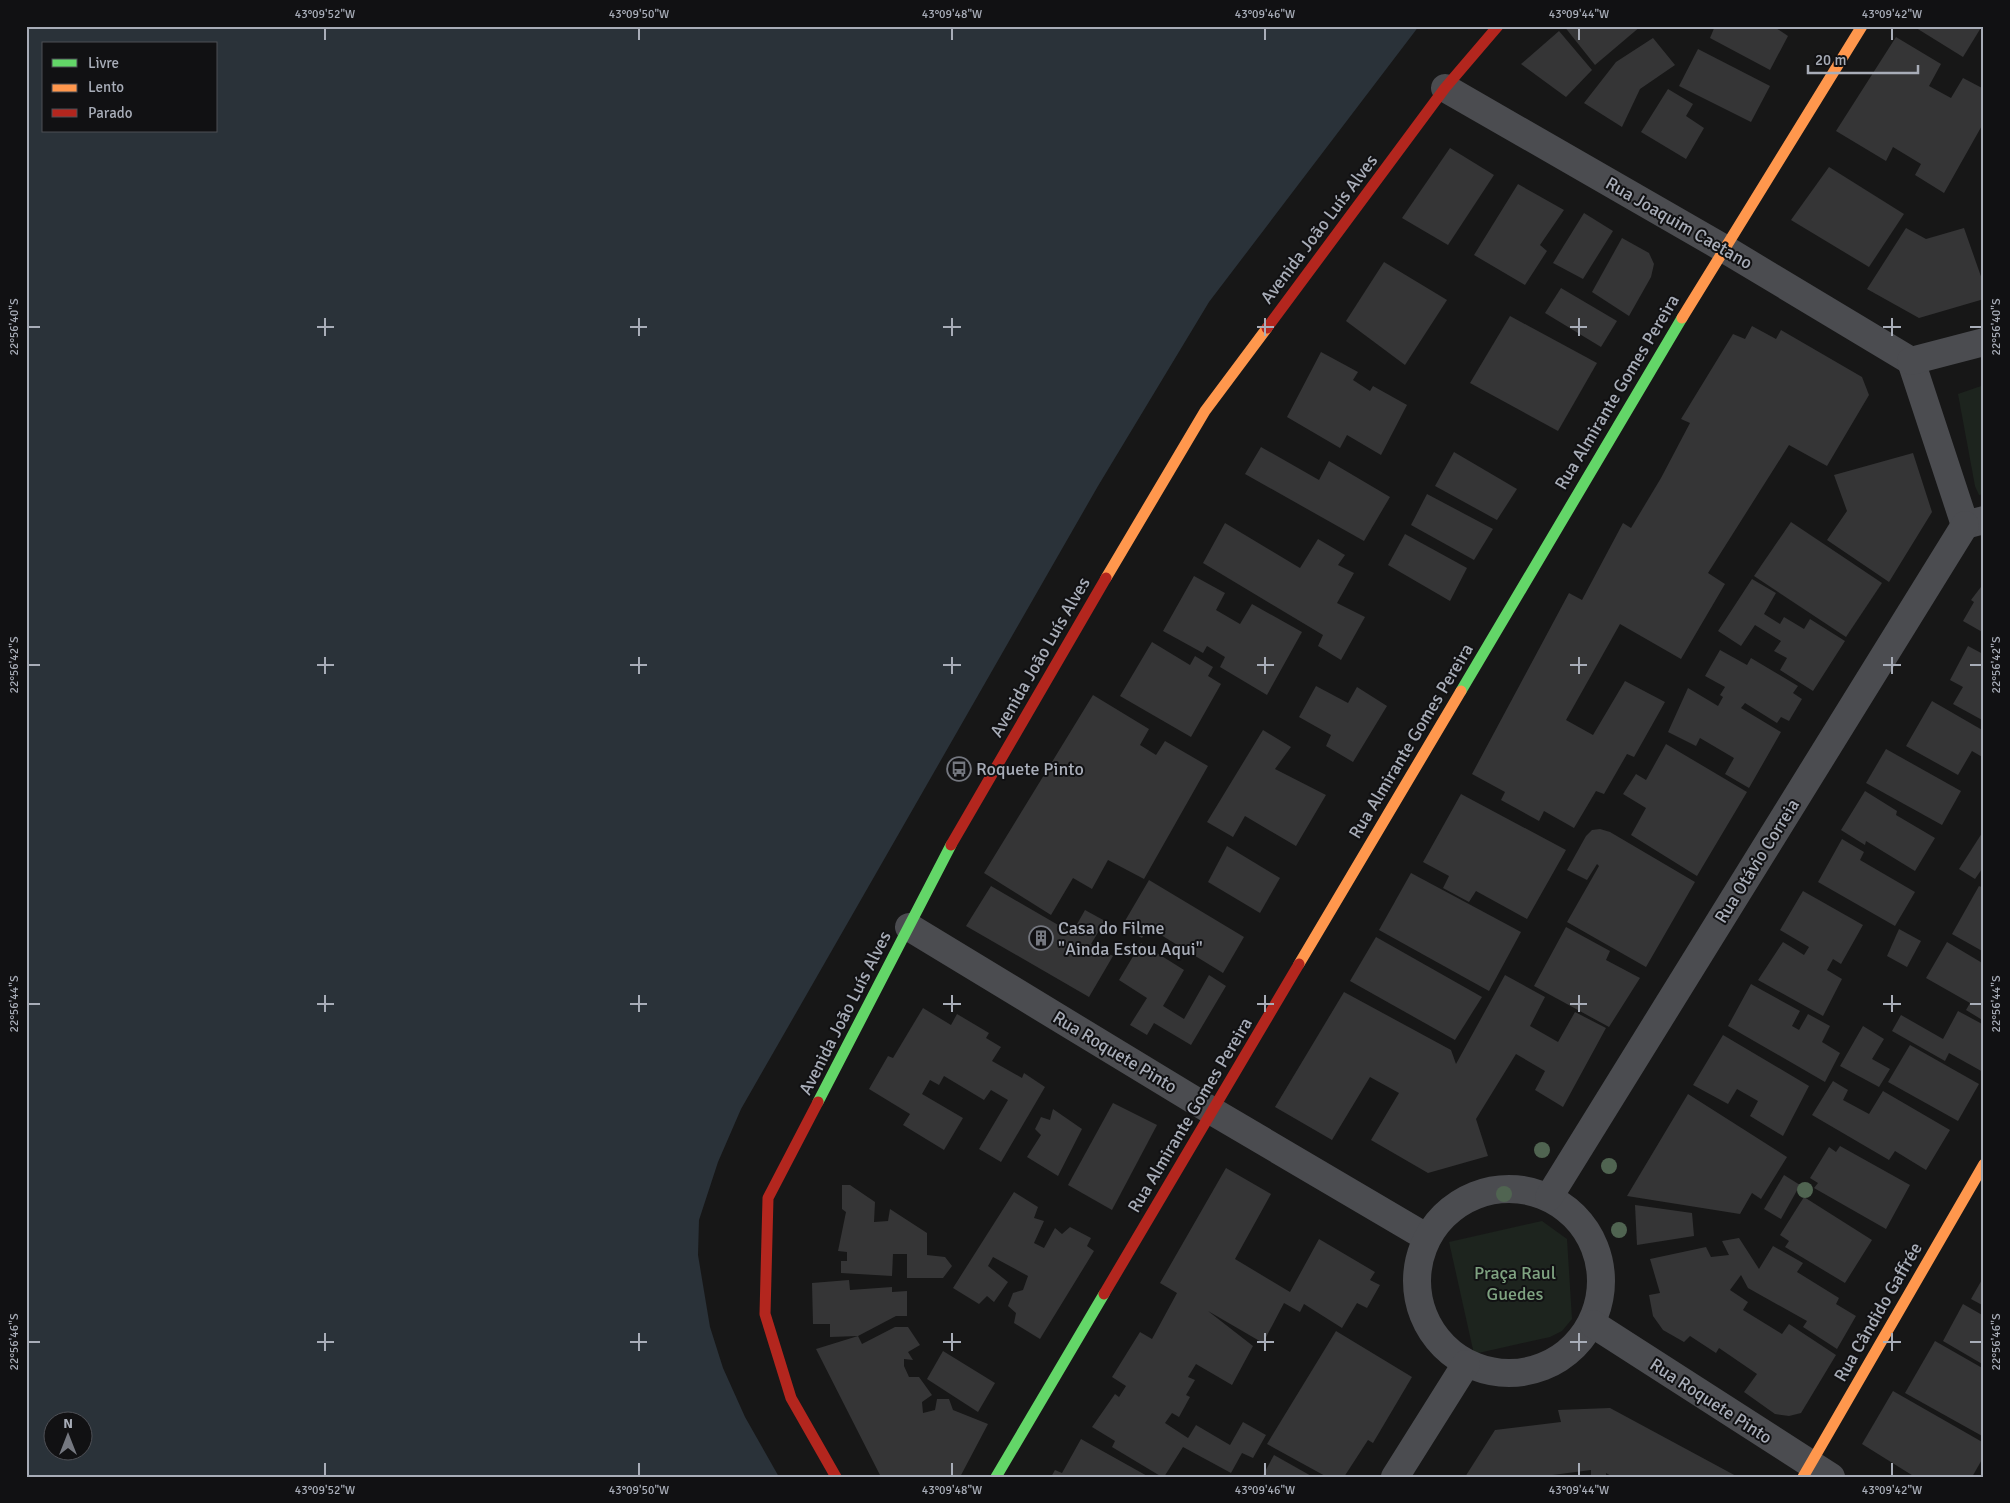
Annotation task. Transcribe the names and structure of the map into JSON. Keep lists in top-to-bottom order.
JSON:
{
  "streets": {
    "street": [
      "Rua Joaquim Caetano",
      "Avenida João Luís Alves",
      "Rua Almirante Gomes Pereira",
      "Rua Otávio Correia",
      "Rua Roquete Pinto",
      "Rua Cândido Gaffrée"
    ]
  },
  "crossings": [
    ["Rua Joaquim Caetano", "Avenida João Luís Alves"],
    ["Rua Joaquim Caetano", "Rua Almirante Gomes Pereira"],
    ["Avenida João Luís Alves", "Rua Roquete Pinto"],
    ["Rua Almirante Gomes Pereira", "Rua Roquete Pinto"],
    ["Rua Roquete Pinto", "Rua Cândido Gaffrée"]
  ],
  "parks": ["Praça Raul Guedes"],
  "places": {
    "bus stop": ["Roquete Pinto"],
    "building": ["Casa do Filme \"Ainda Estou Aqui\""]
  },
  "legend": ["Livre", "Lento", "Parado"],
  "scale_bar": "20 m",
  "north": "top",
  "coordinates": [
    "43°09'52\"W",
    "43°09'50\"W",
    "43°09'48\"W",
    "43°09'46\"W",
    "43°09'44\"W",
    "43°09'42\"W",
    "22°56'40\"S",
    "22°56'42\"S",
    "22°56'44\"S",
    "22°56'46\"S"
  ]
}
